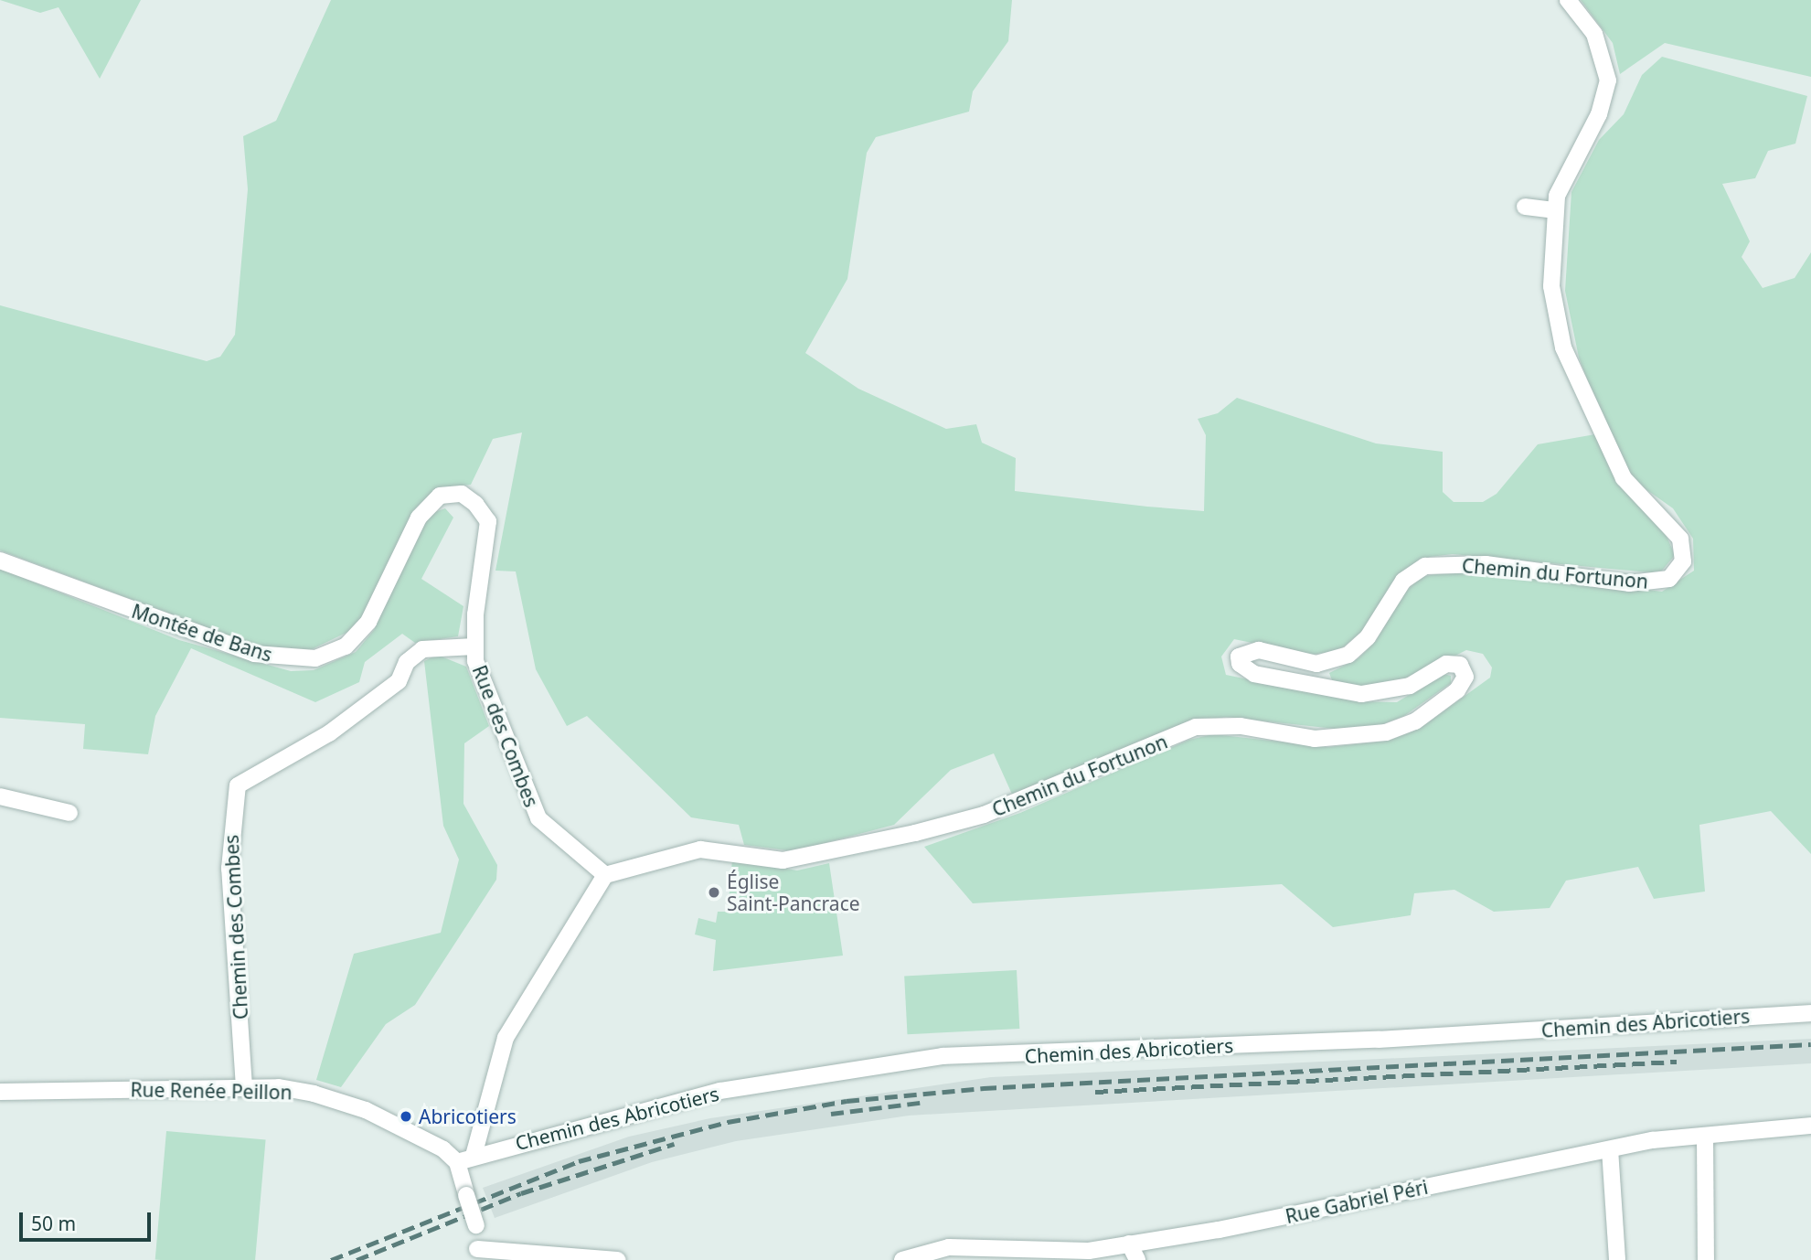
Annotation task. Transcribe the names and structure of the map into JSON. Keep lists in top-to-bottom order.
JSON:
{
  "streets": {
    "street": [
      "Chemin du Fortunon",
      "Montée de Bans",
      "Rue des Combes",
      "Chemin des Combes",
      "Chemin des Abricotiers",
      "Rue Renée Peillon",
      "Rue Gabriel Péri"
    ]
  },
  "crossings": [
    ["Chemin du Fortunon", "Rue des Combes"],
    ["Montée de Bans", "Rue des Combes"],
    ["Rue des Combes", "Chemin des Combes"],
    ["Chemin des Combes", "Rue Renée Peillon"],
    ["Chemin des Abricotiers", "Rue Renée Peillon"]
  ],
  "places": ["Église Saint-Pancrace", "Abricotiers"],
  "scale_bar": "50 m"
}
